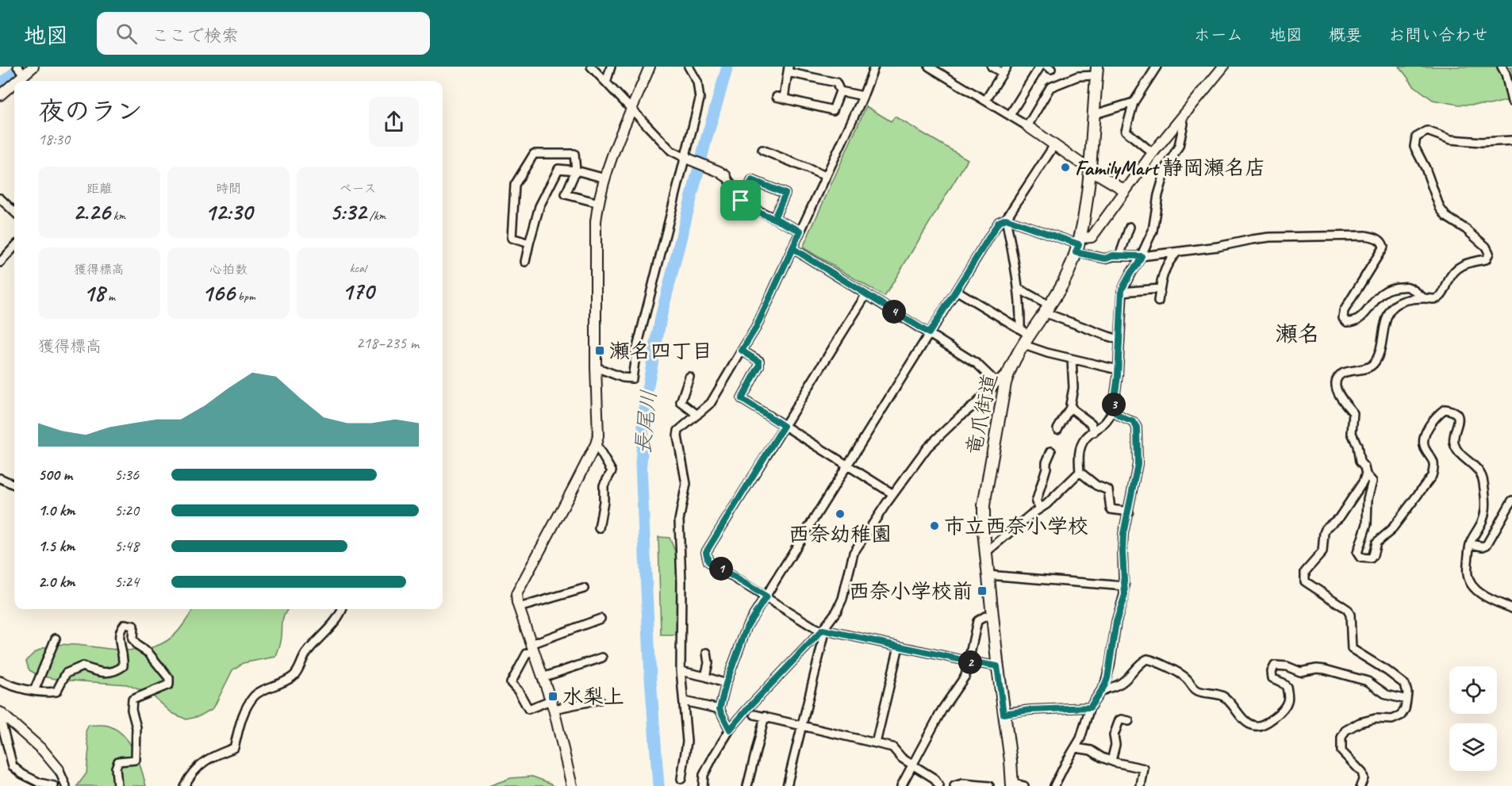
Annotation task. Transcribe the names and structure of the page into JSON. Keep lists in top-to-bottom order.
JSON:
{
  "streets": {
    "main road": ["竜爪街道"]
  },
  "districts": ["瀬名"],
  "water": ["長尾川"],
  "places": {
    "other": ["FamilyMart 静岡瀬名店", "西奈幼稚園", "市立西奈小学校"],
    "transit": ["瀬名四丁目", "西奈小学校前", "水梨上"]
  },
  "page": {
    "header": "地図",
    "search": "ここで検索",
    "nav": [
      "ホーム",
      "地図",
      "概要",
      "お問い合わせ"
    ],
    "heading": ["夜のラン", "18:30"],
    "stats": [
      ["距離", "2.26 km"],
      ["時間", "12:30"],
      ["ペース", "5:32 /km"],
      ["獲得標高", "18 m"],
      ["心拍数", "166 bpm"],
      ["kcal", "170"]
    ],
    "pins": [
      "4",
      "3",
      "1",
      "2"
    ],
    "chart": ["獲得標高", "218–235 m"],
    "list": [
      {
        "name": "500 m",
        "note": "5:36"
      },
      {
        "name": "1.0 km",
        "note": "5:20"
      },
      {
        "name": "1.5 km",
        "note": "5:48"
      },
      {
        "name": "2.0 km",
        "note": "5:24"
      }
    ]
  }
}
